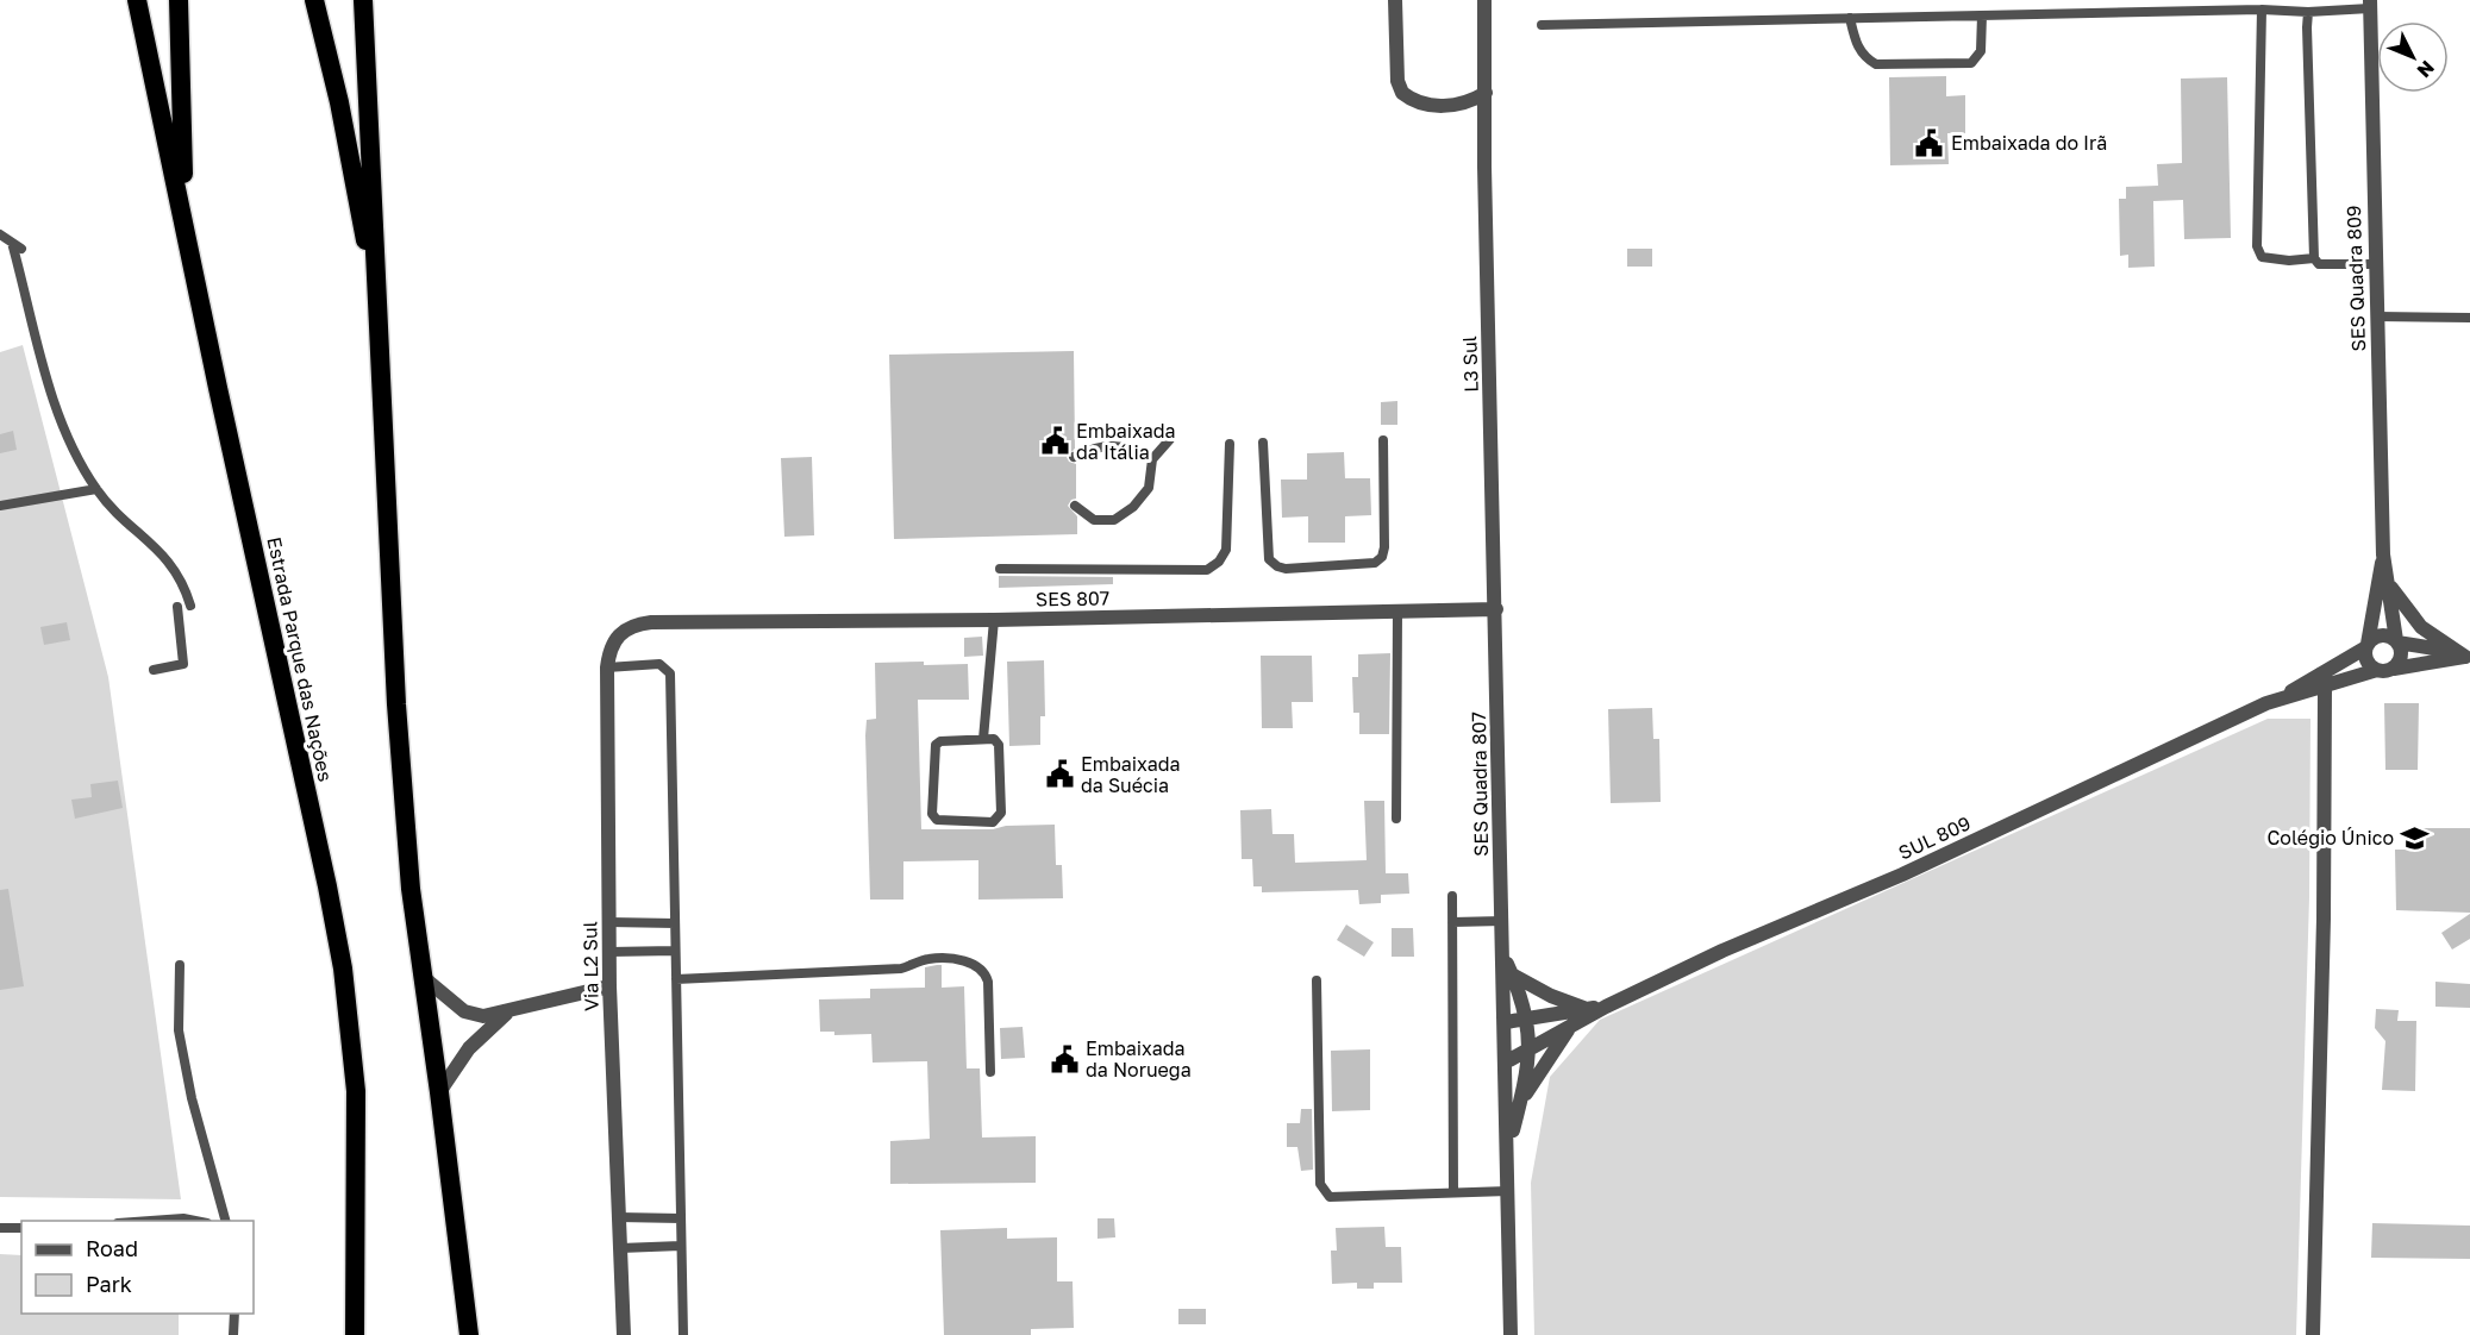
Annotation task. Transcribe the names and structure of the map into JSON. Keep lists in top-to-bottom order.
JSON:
{
  "streets": {
    "highway": ["Estrada Parque das Nações"],
    "street": [
      "SES Quadra 809",
      "L3 Sul",
      "SES 807",
      "SES Quadra 807",
      "SUL 809",
      "Via L2 Sul"
    ]
  },
  "crossings": [
    ["SES Quadra 809", "SUL 809"],
    ["L3 Sul", "SES 807"],
    ["L3 Sul", "SES Quadra 807"],
    ["SES 807", "SES Quadra 807"],
    ["SES 807", "Via L2 Sul"],
    ["SES Quadra 807", "SUL 809"]
  ],
  "places": {
    "public building": [
      "Embaixada do Irã",
      "Embaixada da Itália",
      "Embaixada da Suécia",
      "Embaixada da Noruega"
    ],
    "school or university": ["Colégio Único"]
  },
  "legend": ["Road", "Park"],
  "north": "bottom right"
}
